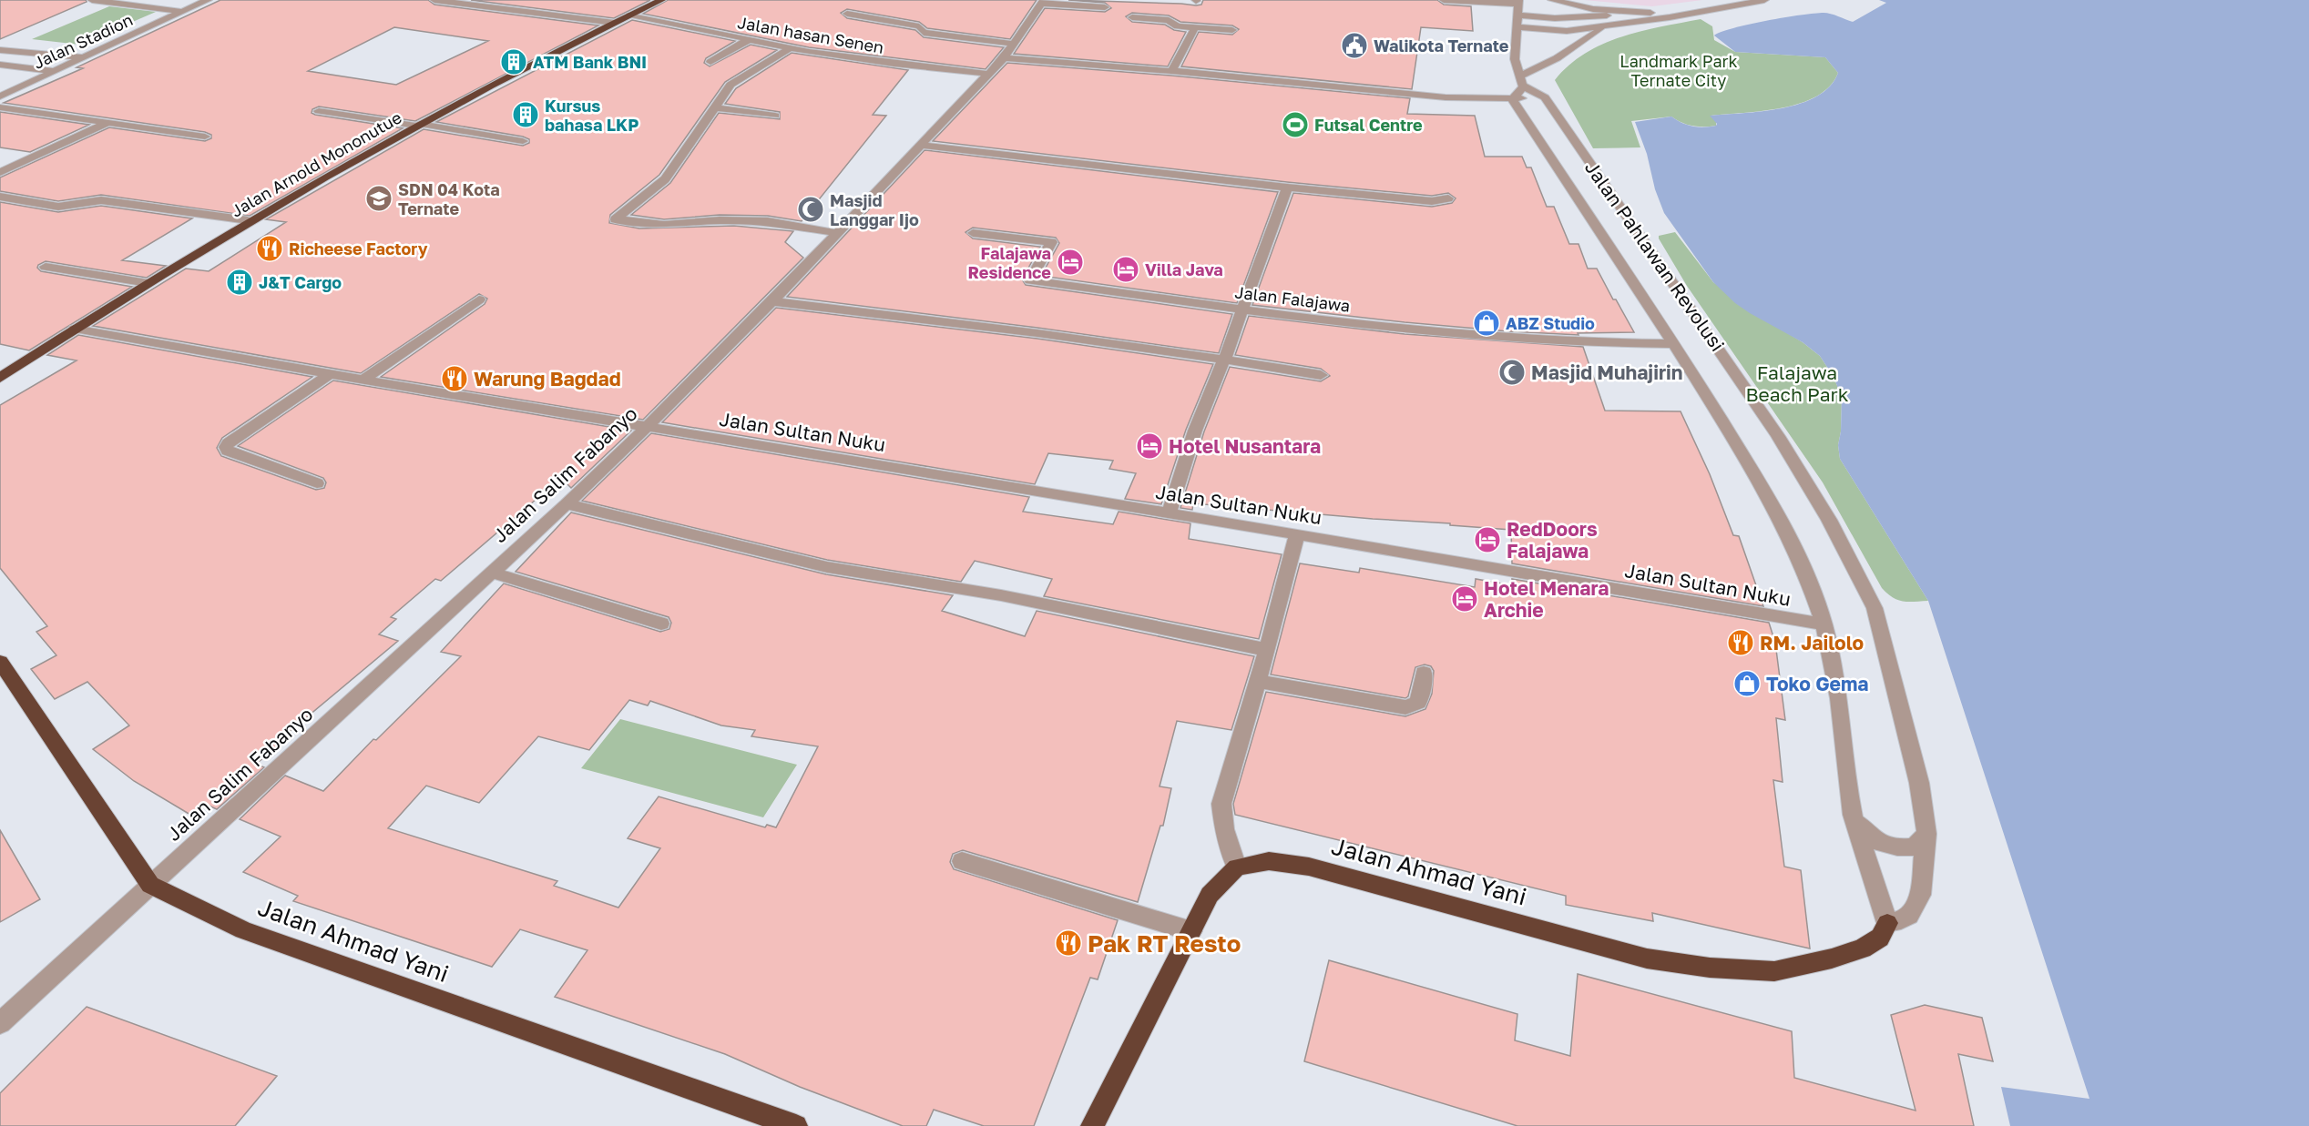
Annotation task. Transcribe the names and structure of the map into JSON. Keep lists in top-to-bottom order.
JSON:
{
  "streets": {
    "highway": ["Jalan Arnold Mononutue", "Jalan Ahmad Yani"],
    "street": [
      "Jalan hasan Senen",
      "Jalan Stadion",
      "Jalan Pahlawan Revolusi",
      "Jalan Falajawa",
      "Jalan Sultan Nuku",
      "Jalan Salim Fabanyo"
    ]
  },
  "crossings": [
    ["Jalan hasan Senen", "Jalan Arnold Mononutue"],
    ["Jalan hasan Senen", "Jalan Salim Fabanyo"],
    ["Jalan Arnold Mononutue", "Jalan Sultan Nuku"],
    ["Jalan Pahlawan Revolusi", "Jalan Falajawa"],
    ["Jalan Pahlawan Revolusi", "Jalan Sultan Nuku"],
    ["Jalan Pahlawan Revolusi", "Jalan Ahmad Yani"],
    ["Jalan Sultan Nuku", "Jalan Salim Fabanyo"],
    ["Jalan Salim Fabanyo", "Jalan Ahmad Yani"]
  ],
  "parks": ["Landmark Park Ternate City", "Falajawa Beach Park"],
  "places": {
    "public building": ["Walikota Ternate"],
    "building": ["ATM Bank BNI", "Kursus bahasa LKP", "J&T Cargo"],
    "sports": ["Futsal Centre"],
    "school or university": ["SDN 04 Kota Ternate"],
    "mosque": ["Masjid Langgar Ijo", "Masjid Muhajirin"],
    "restaurant": [
      "Richeese Factory",
      "Warung Bagdad",
      "RM. Jailolo",
      "Pak RT Resto"
    ],
    "hotel": [
      "Falajawa Residence",
      "Villa Java",
      "Hotel Nusantara",
      "RedDoors Falajawa",
      "Hotel Menara Archie"
    ],
    "shop": ["ABZ Studio", "Toko Gema"]
  }
}
